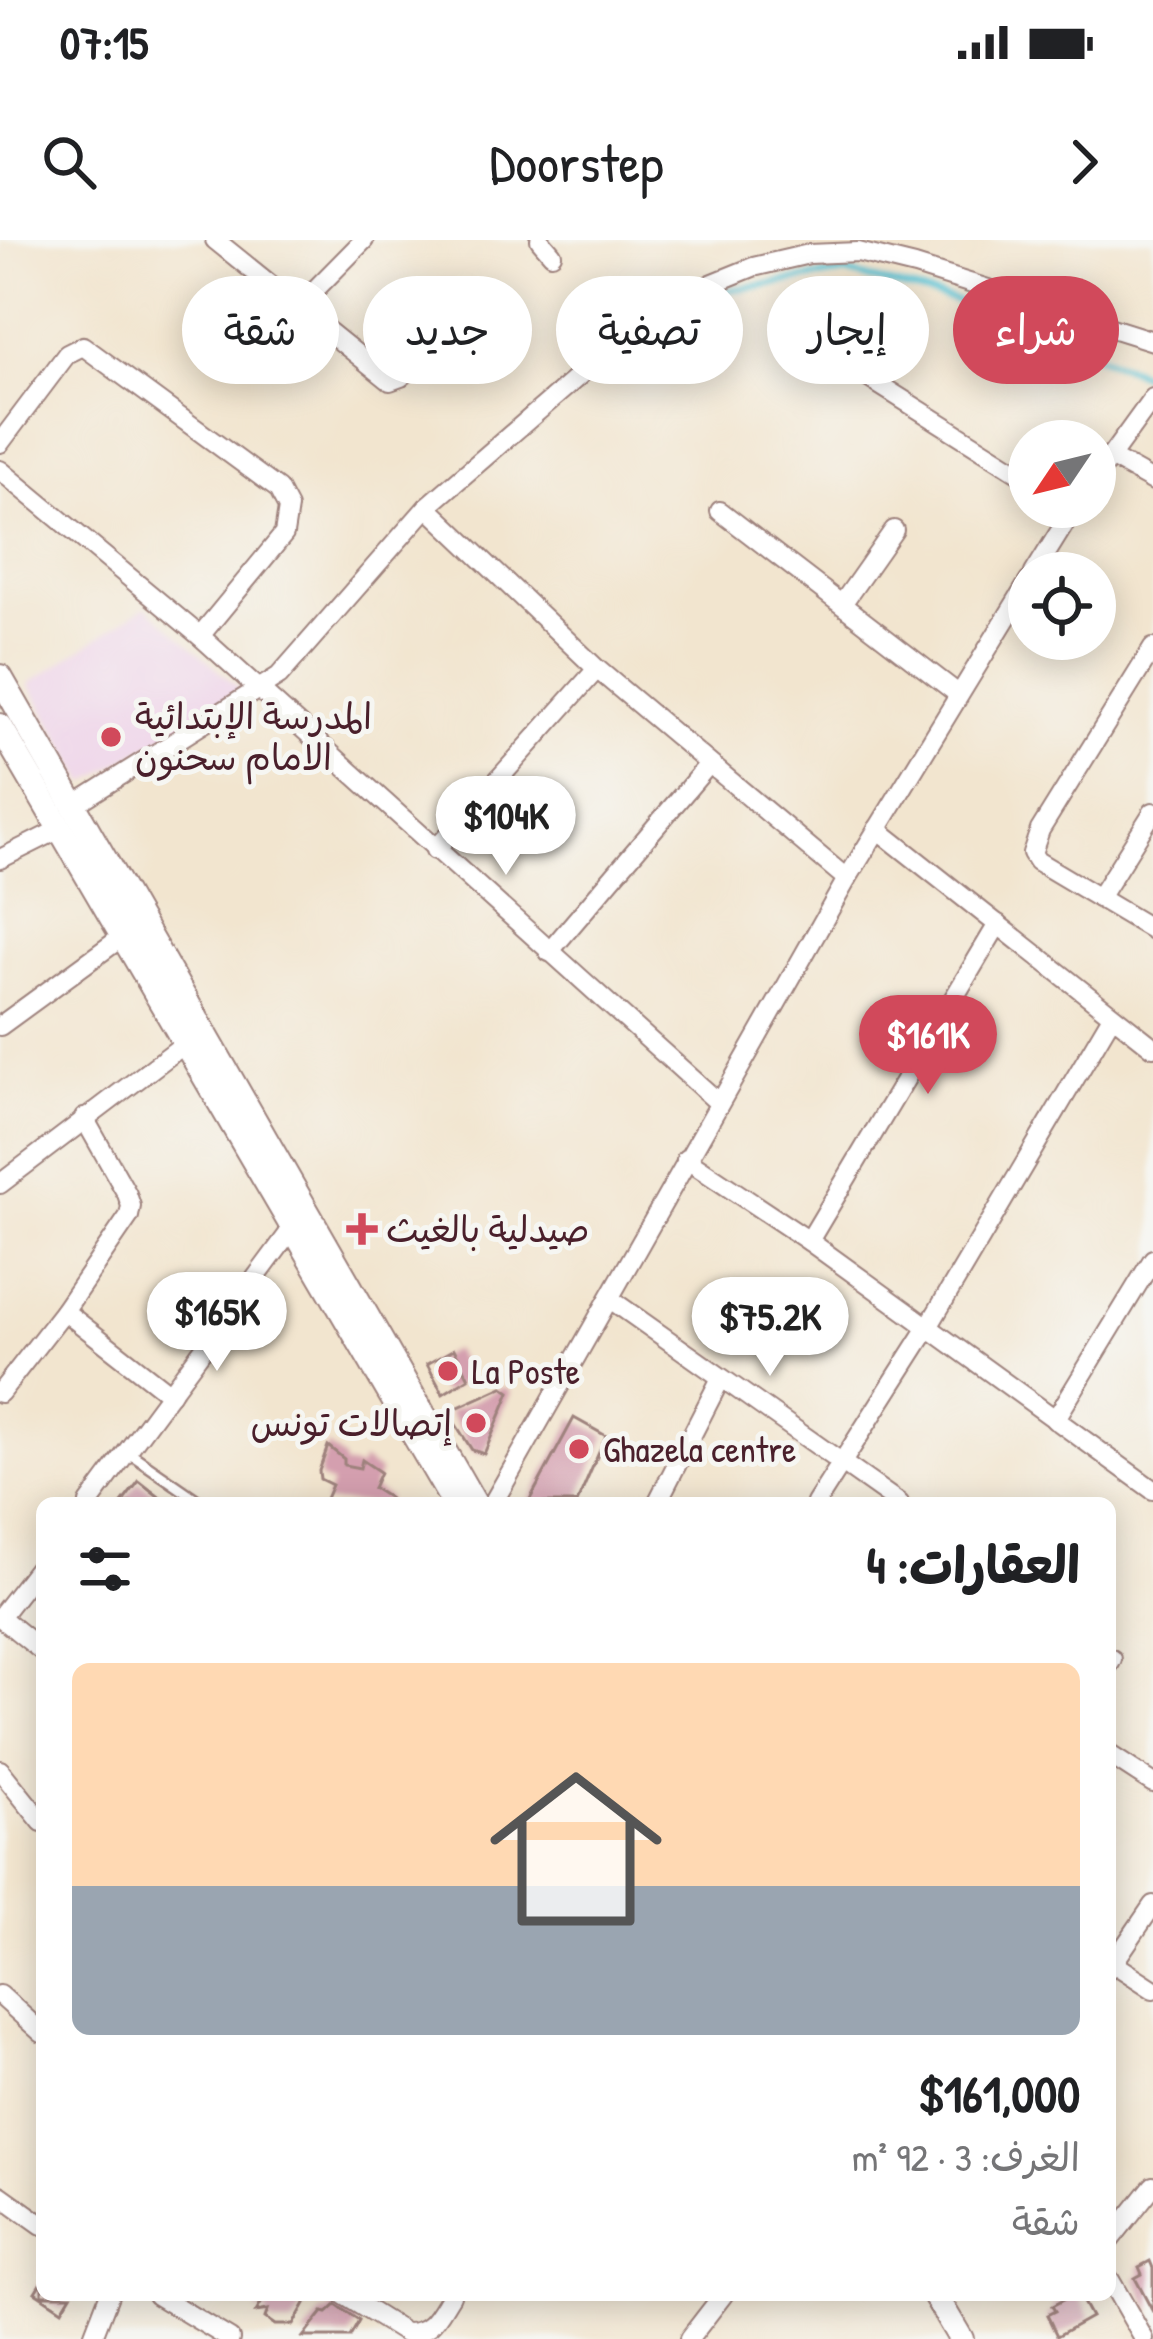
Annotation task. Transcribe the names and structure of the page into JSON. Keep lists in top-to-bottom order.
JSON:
{
  "places": {
    "other": [
      "المدرسة الإبتدائية الامام سحنون",
      "La Poste",
      "إتصالات تونس",
      "Ghazela centre"
    ],
    "health": ["صيدلية بالغيث"]
  },
  "north": "bottom left",
  "page": {
    "status": "07:15",
    "header": "Doorstep",
    "chip": [
      "شراء",
      "إيجار",
      "تصفية",
      "جديد",
      "شقة"
    ],
    "price": [
      "$104K",
      "$161K",
      "$165K",
      "$75.2K"
    ],
    "heading": "العقارات: 4",
    "list": [
      {
        "name": "$161,000",
        "note": "الغرف: 3 · 92 m² · شقة"
      }
    ]
  }
}
